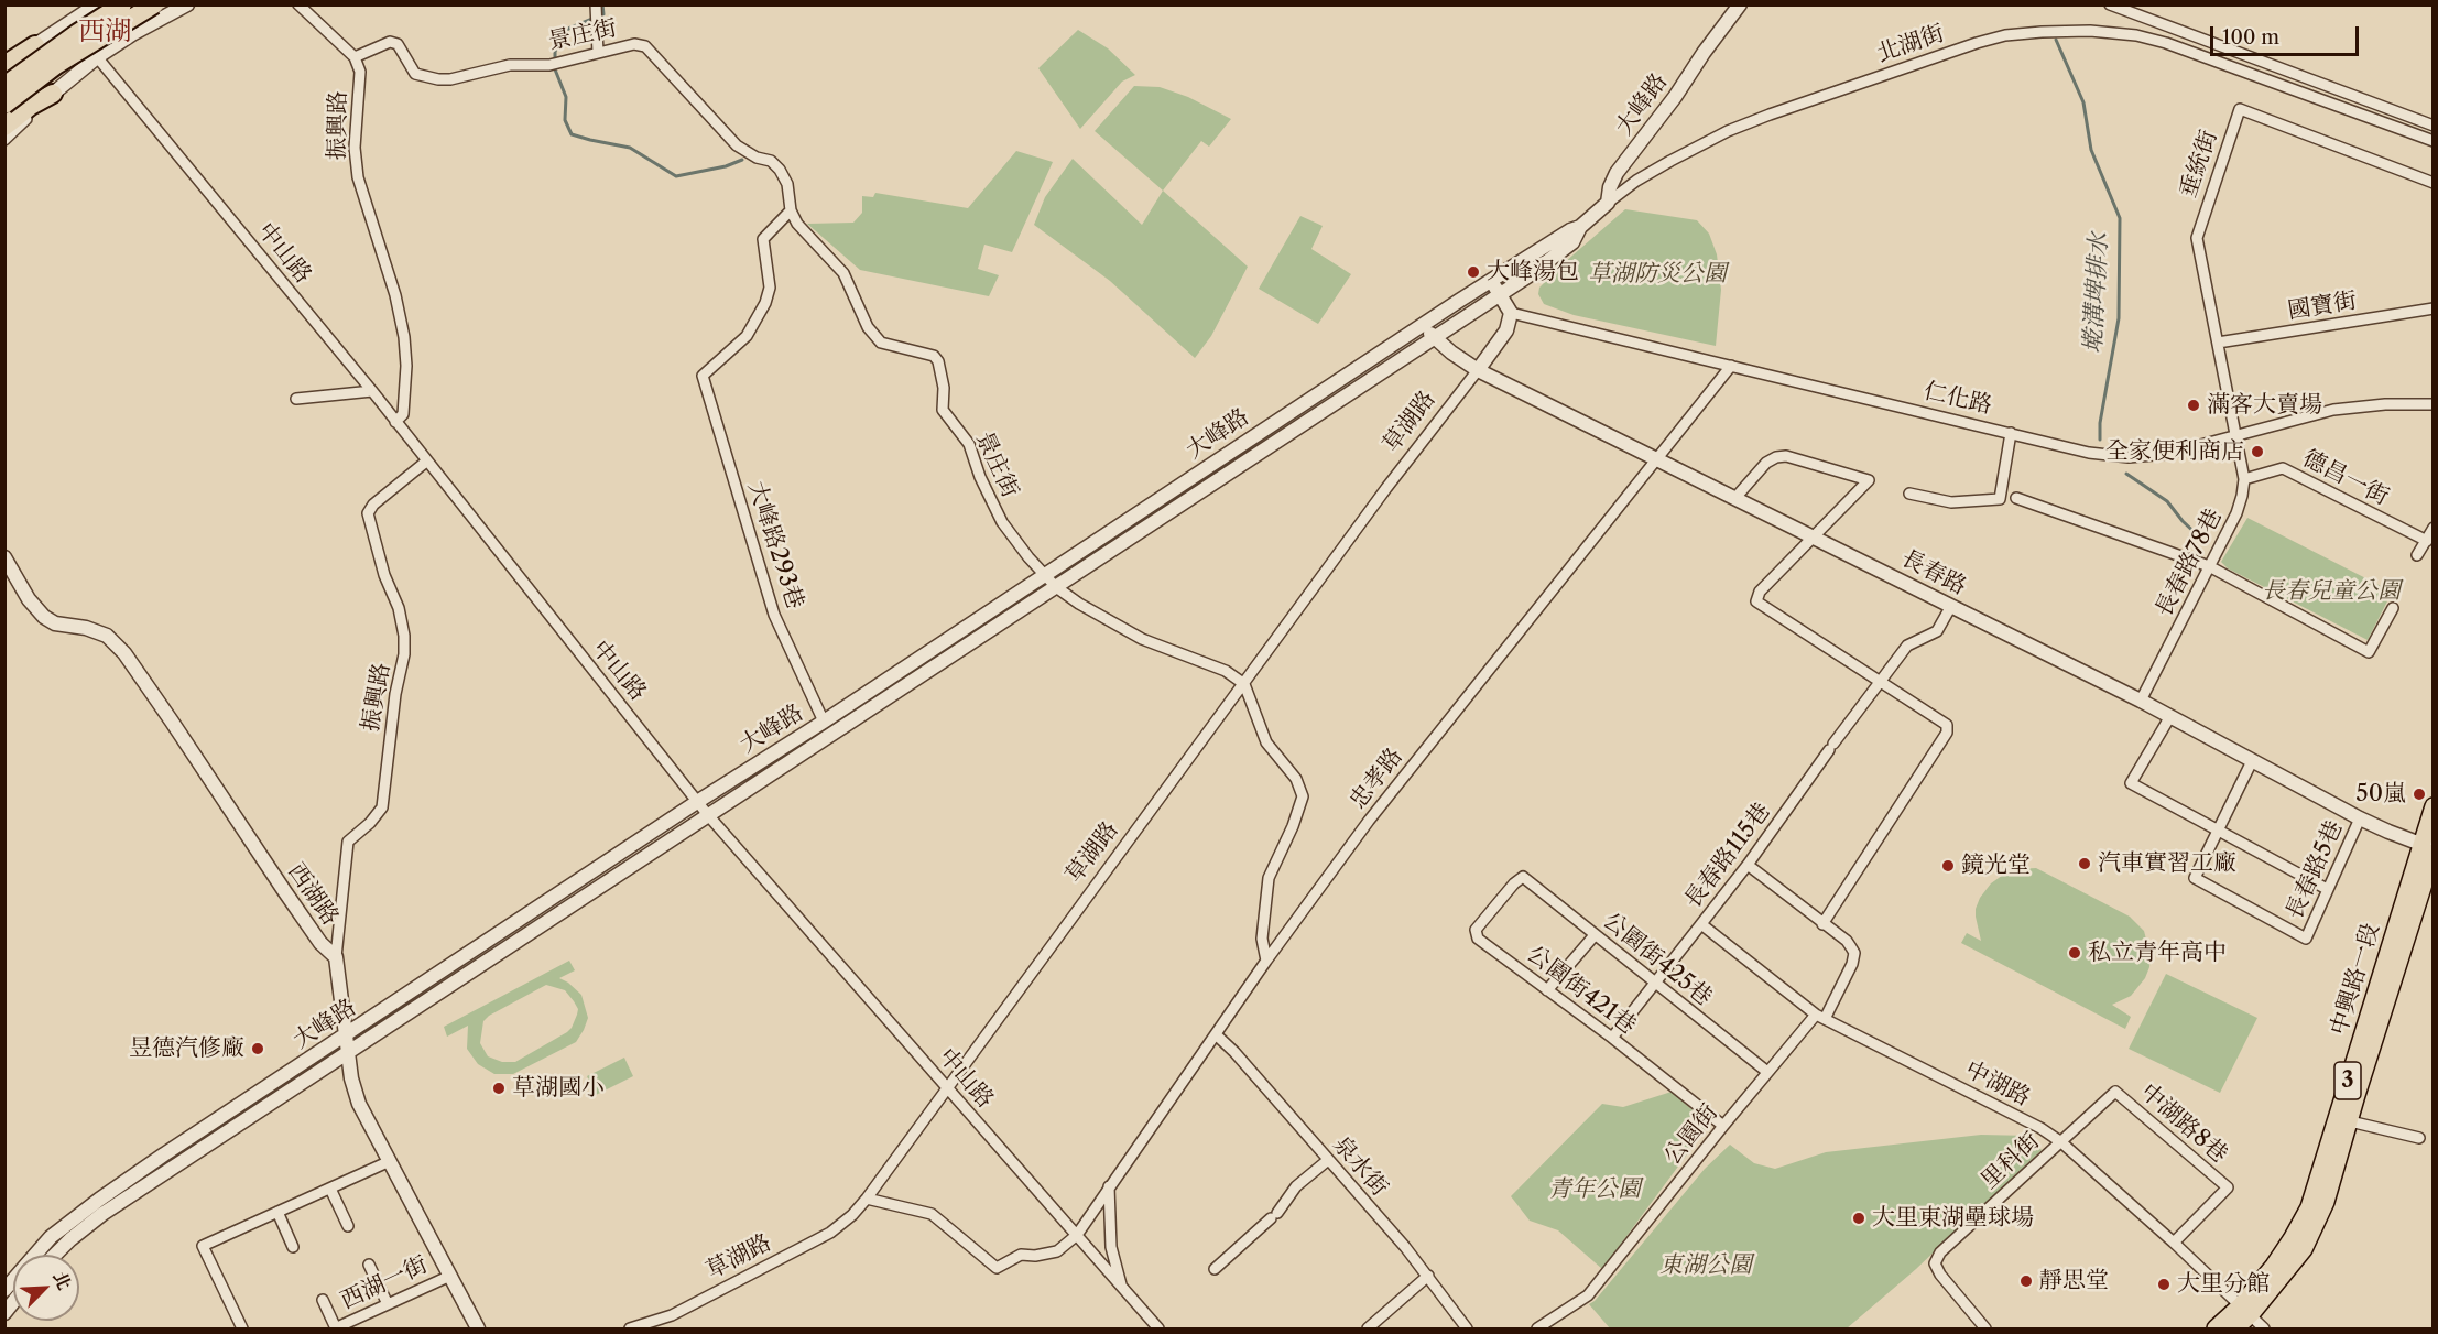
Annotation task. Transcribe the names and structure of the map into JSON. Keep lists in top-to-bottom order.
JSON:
{
  "streets": {
    "main road": ["中興路一段", "3"],
    "street": [
      "景庄街",
      "北湖街",
      "大峰路",
      "振興路",
      "垂統街",
      "中山路",
      "國寶街",
      "仁化路",
      "草湖路",
      "德昌一街",
      "大峰路293巷",
      "長春路78巷",
      "長春路",
      "忠孝路",
      "長春路115巷",
      "長春路5巷",
      "西湖路",
      "公園街425巷",
      "公園街421巷",
      "中湖路",
      "中湖路8巷",
      "公園街",
      "里科街",
      "泉水街",
      "西湖一街"
    ]
  },
  "crossings": [
    ["景庄街", "大峰路"],
    ["景庄街", "振興路"],
    ["景庄街", "草湖路"],
    ["景庄街", "大峰路293巷"],
    ["北湖街", "大峰路"],
    ["大峰路", "中山路"],
    ["大峰路", "大峰路293巷"],
    ["大峰路", "長春路"],
    ["大峰路", "西湖路"],
    ["振興路", "中山路"],
    ["振興路", "西湖路"],
    ["垂統街", "國寶街"],
    ["垂統街", "仁化路"],
    ["垂統街", "長春路78巷"],
    ["中山路", "草湖路"],
    ["中山路", "忠孝路"],
    ["仁化路", "草湖路"],
    ["仁化路", "長春路78巷"],
    ["仁化路", "忠孝路"],
    ["草湖路", "長春路"],
    ["德昌一街", "長春路78巷"],
    ["長春路78巷", "長春路"],
    ["長春路", "忠孝路"],
    ["長春路", "長春路115巷"],
    ["長春路", "長春路5巷"],
    ["長春路", "中興路一段"],
    ["忠孝路", "泉水街"],
    ["長春路115巷", "公園街425巷"],
    ["長春路115巷", "公園街421巷"],
    ["長春路115巷", "中湖路"],
    ["長春路115巷", "公園街"],
    ["西湖路", "西湖一街"],
    ["公園街425巷", "公園街421巷"],
    ["公園街425巷", "公園街"],
    ["中興路一段", "中湖路"],
    ["公園街421巷", "公園街"],
    ["中湖路", "中湖路8巷"],
    ["中湖路", "公園街"],
    ["中湖路", "里科街"],
    ["中湖路8巷", "里科街"]
  ],
  "districts": ["西湖"],
  "water": ["墘溝埤排水"],
  "parks": [
    "草湖防災公園",
    "長春兒童公園",
    "青年公園",
    "東湖公園"
  ],
  "places": [
    "大峰湯包",
    "滿客大賣場",
    "全家便利商店",
    "50嵐",
    "汽車實習工廠",
    "鏡光堂",
    "私立青年高中",
    "昱德汽修廠",
    "草湖國小",
    "大里東湖壘球場",
    "靜思堂",
    "大里分館"
  ],
  "scale_bar": "100 m",
  "north": "top right"
}
